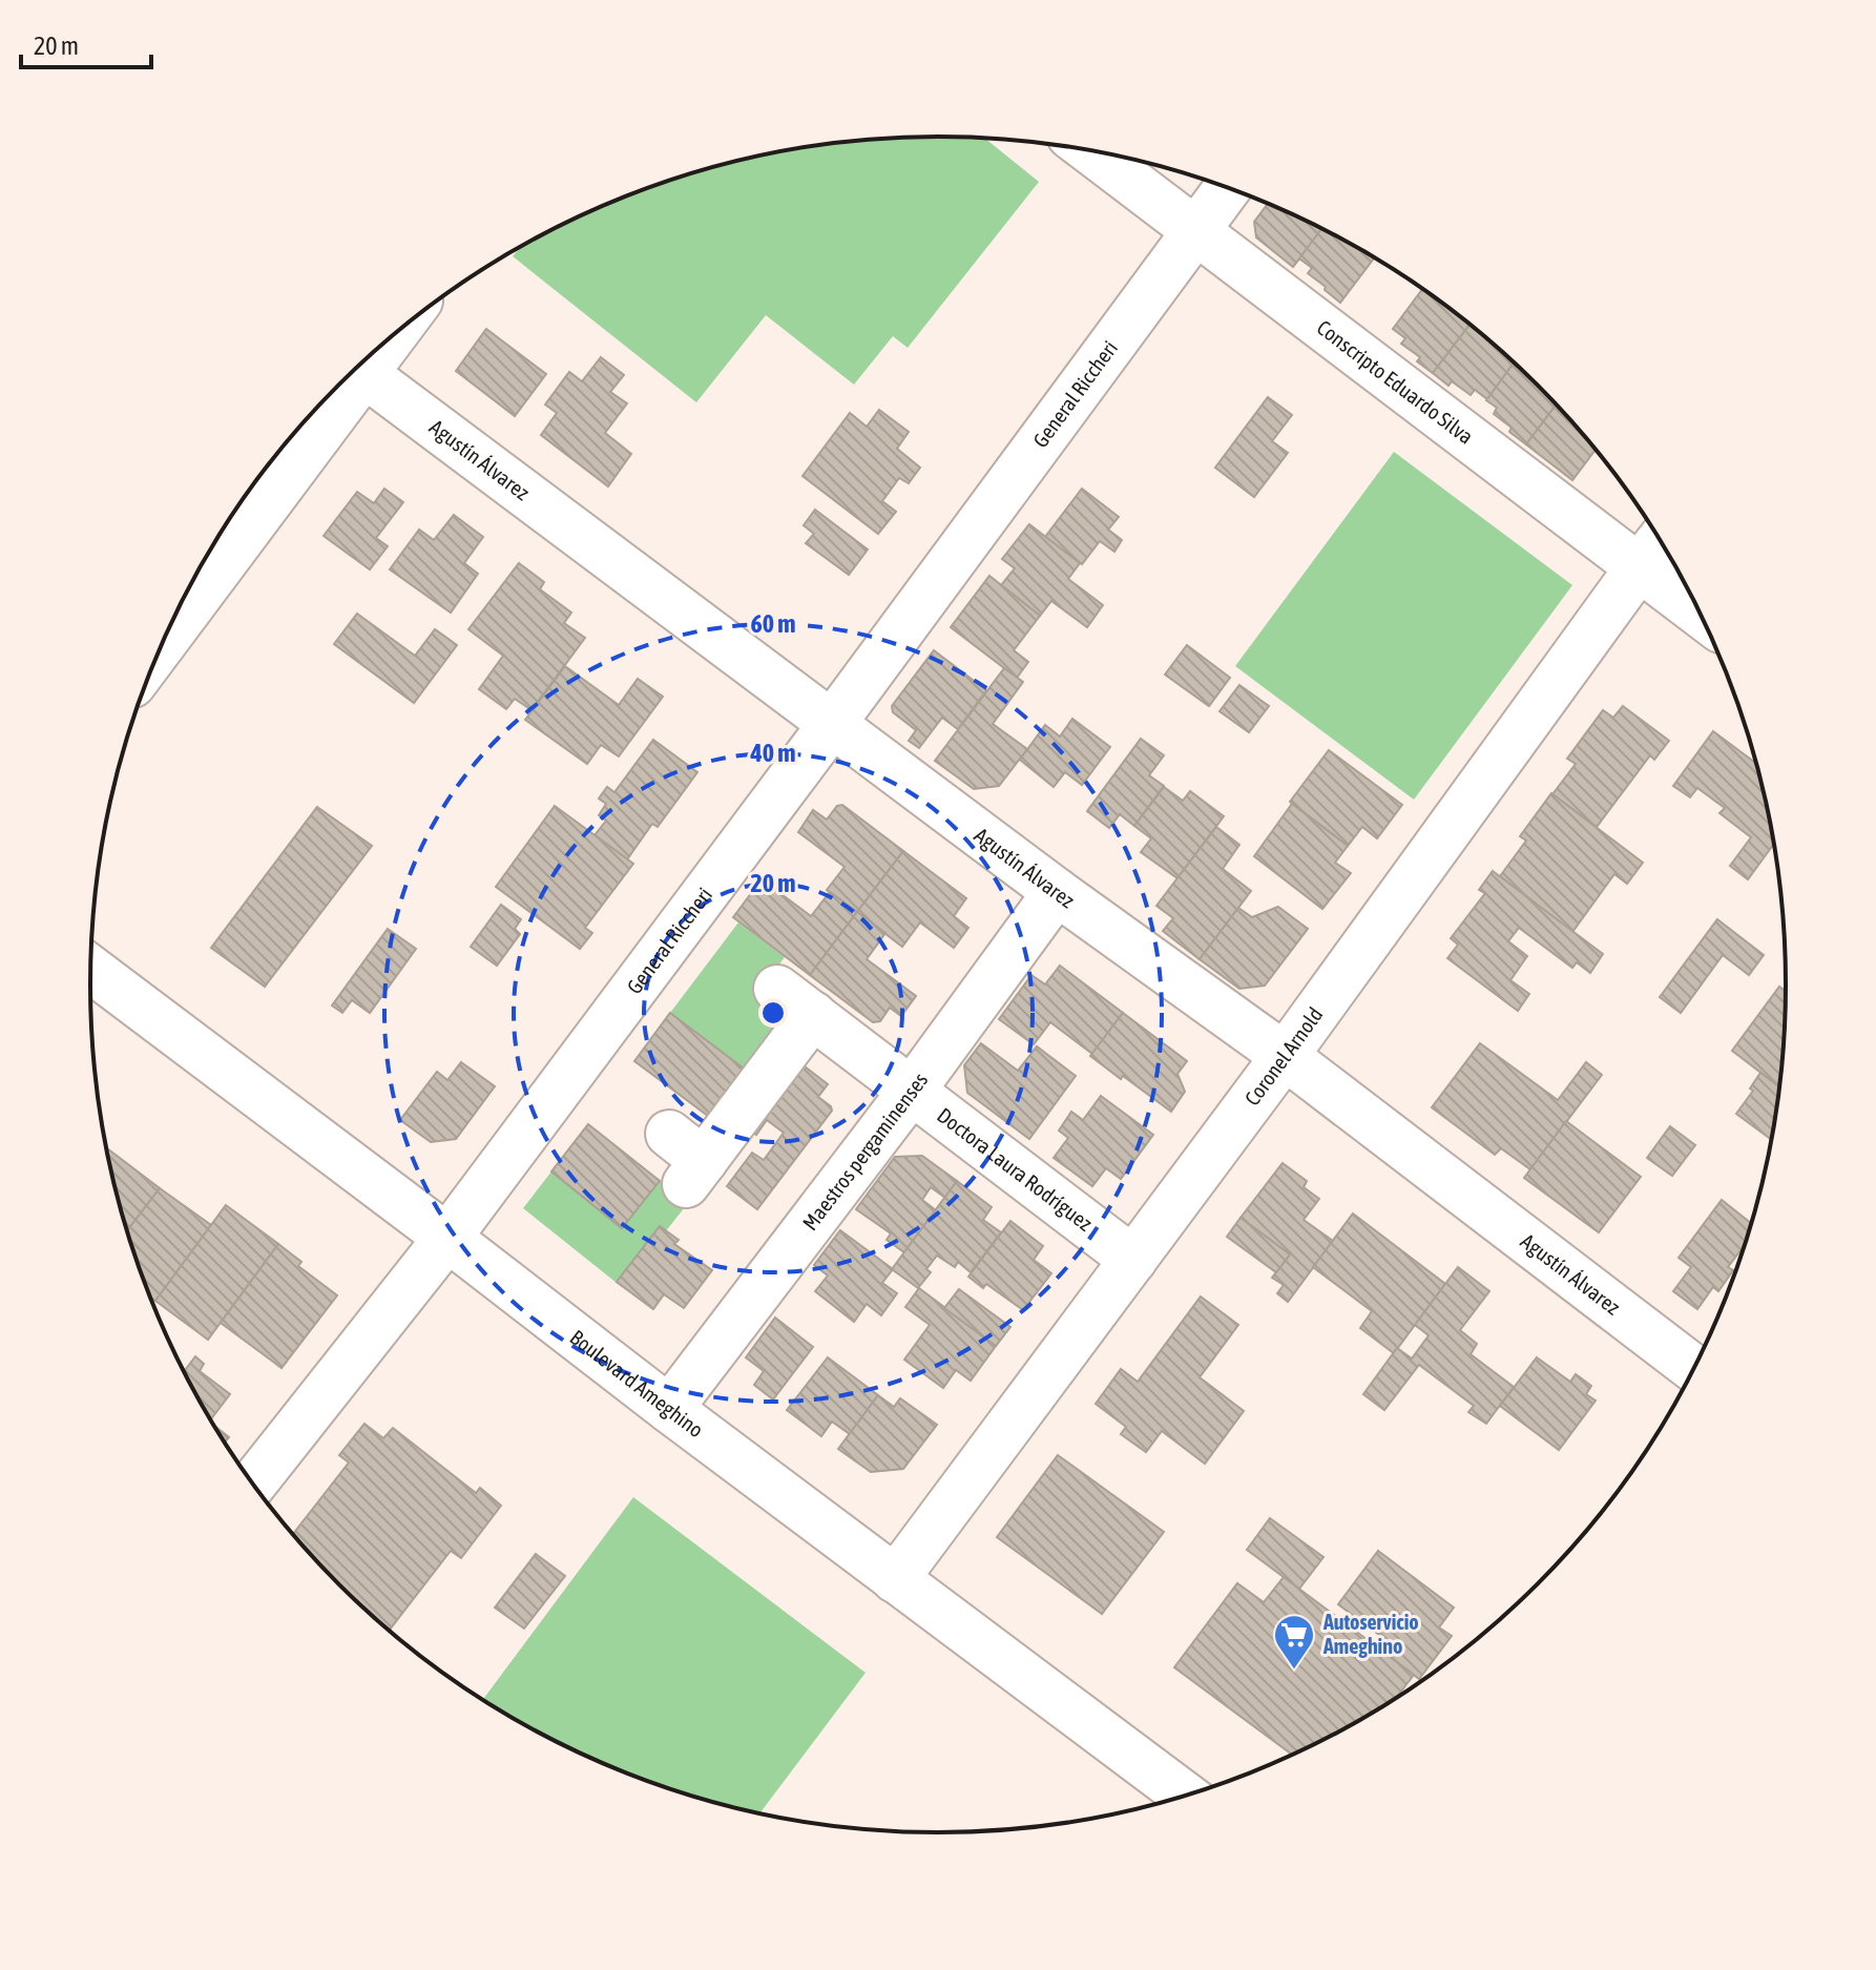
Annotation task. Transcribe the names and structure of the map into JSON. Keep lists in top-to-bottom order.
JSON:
{
  "streets": {
    "street": [
      "Conscripto Eduardo Silva",
      "General Riccheri",
      "Agustín Álvarez",
      "Coronel Arnold",
      "Maestros pergaminenses",
      "Doctora Laura Rodríguez",
      "Boulevard Ameghino"
    ]
  },
  "crossings": [
    ["Conscripto Eduardo Silva", "General Riccheri"],
    ["Conscripto Eduardo Silva", "Coronel Arnold"],
    ["General Riccheri", "Agustín Álvarez"],
    ["General Riccheri", "Boulevard Ameghino"],
    ["Agustín Álvarez", "Coronel Arnold"],
    ["Agustín Álvarez", "Maestros pergaminenses"],
    ["Coronel Arnold", "Doctora Laura Rodríguez"],
    ["Coronel Arnold", "Boulevard Ameghino"],
    ["Maestros pergaminenses", "Doctora Laura Rodríguez"],
    ["Maestros pergaminenses", "Boulevard Ameghino"]
  ],
  "places": {
    "supermarket": ["Autoservicio Ameghino"]
  },
  "scale_bar": "20 m",
  "rings": ["60 m", "40 m", "20 m"]
}
